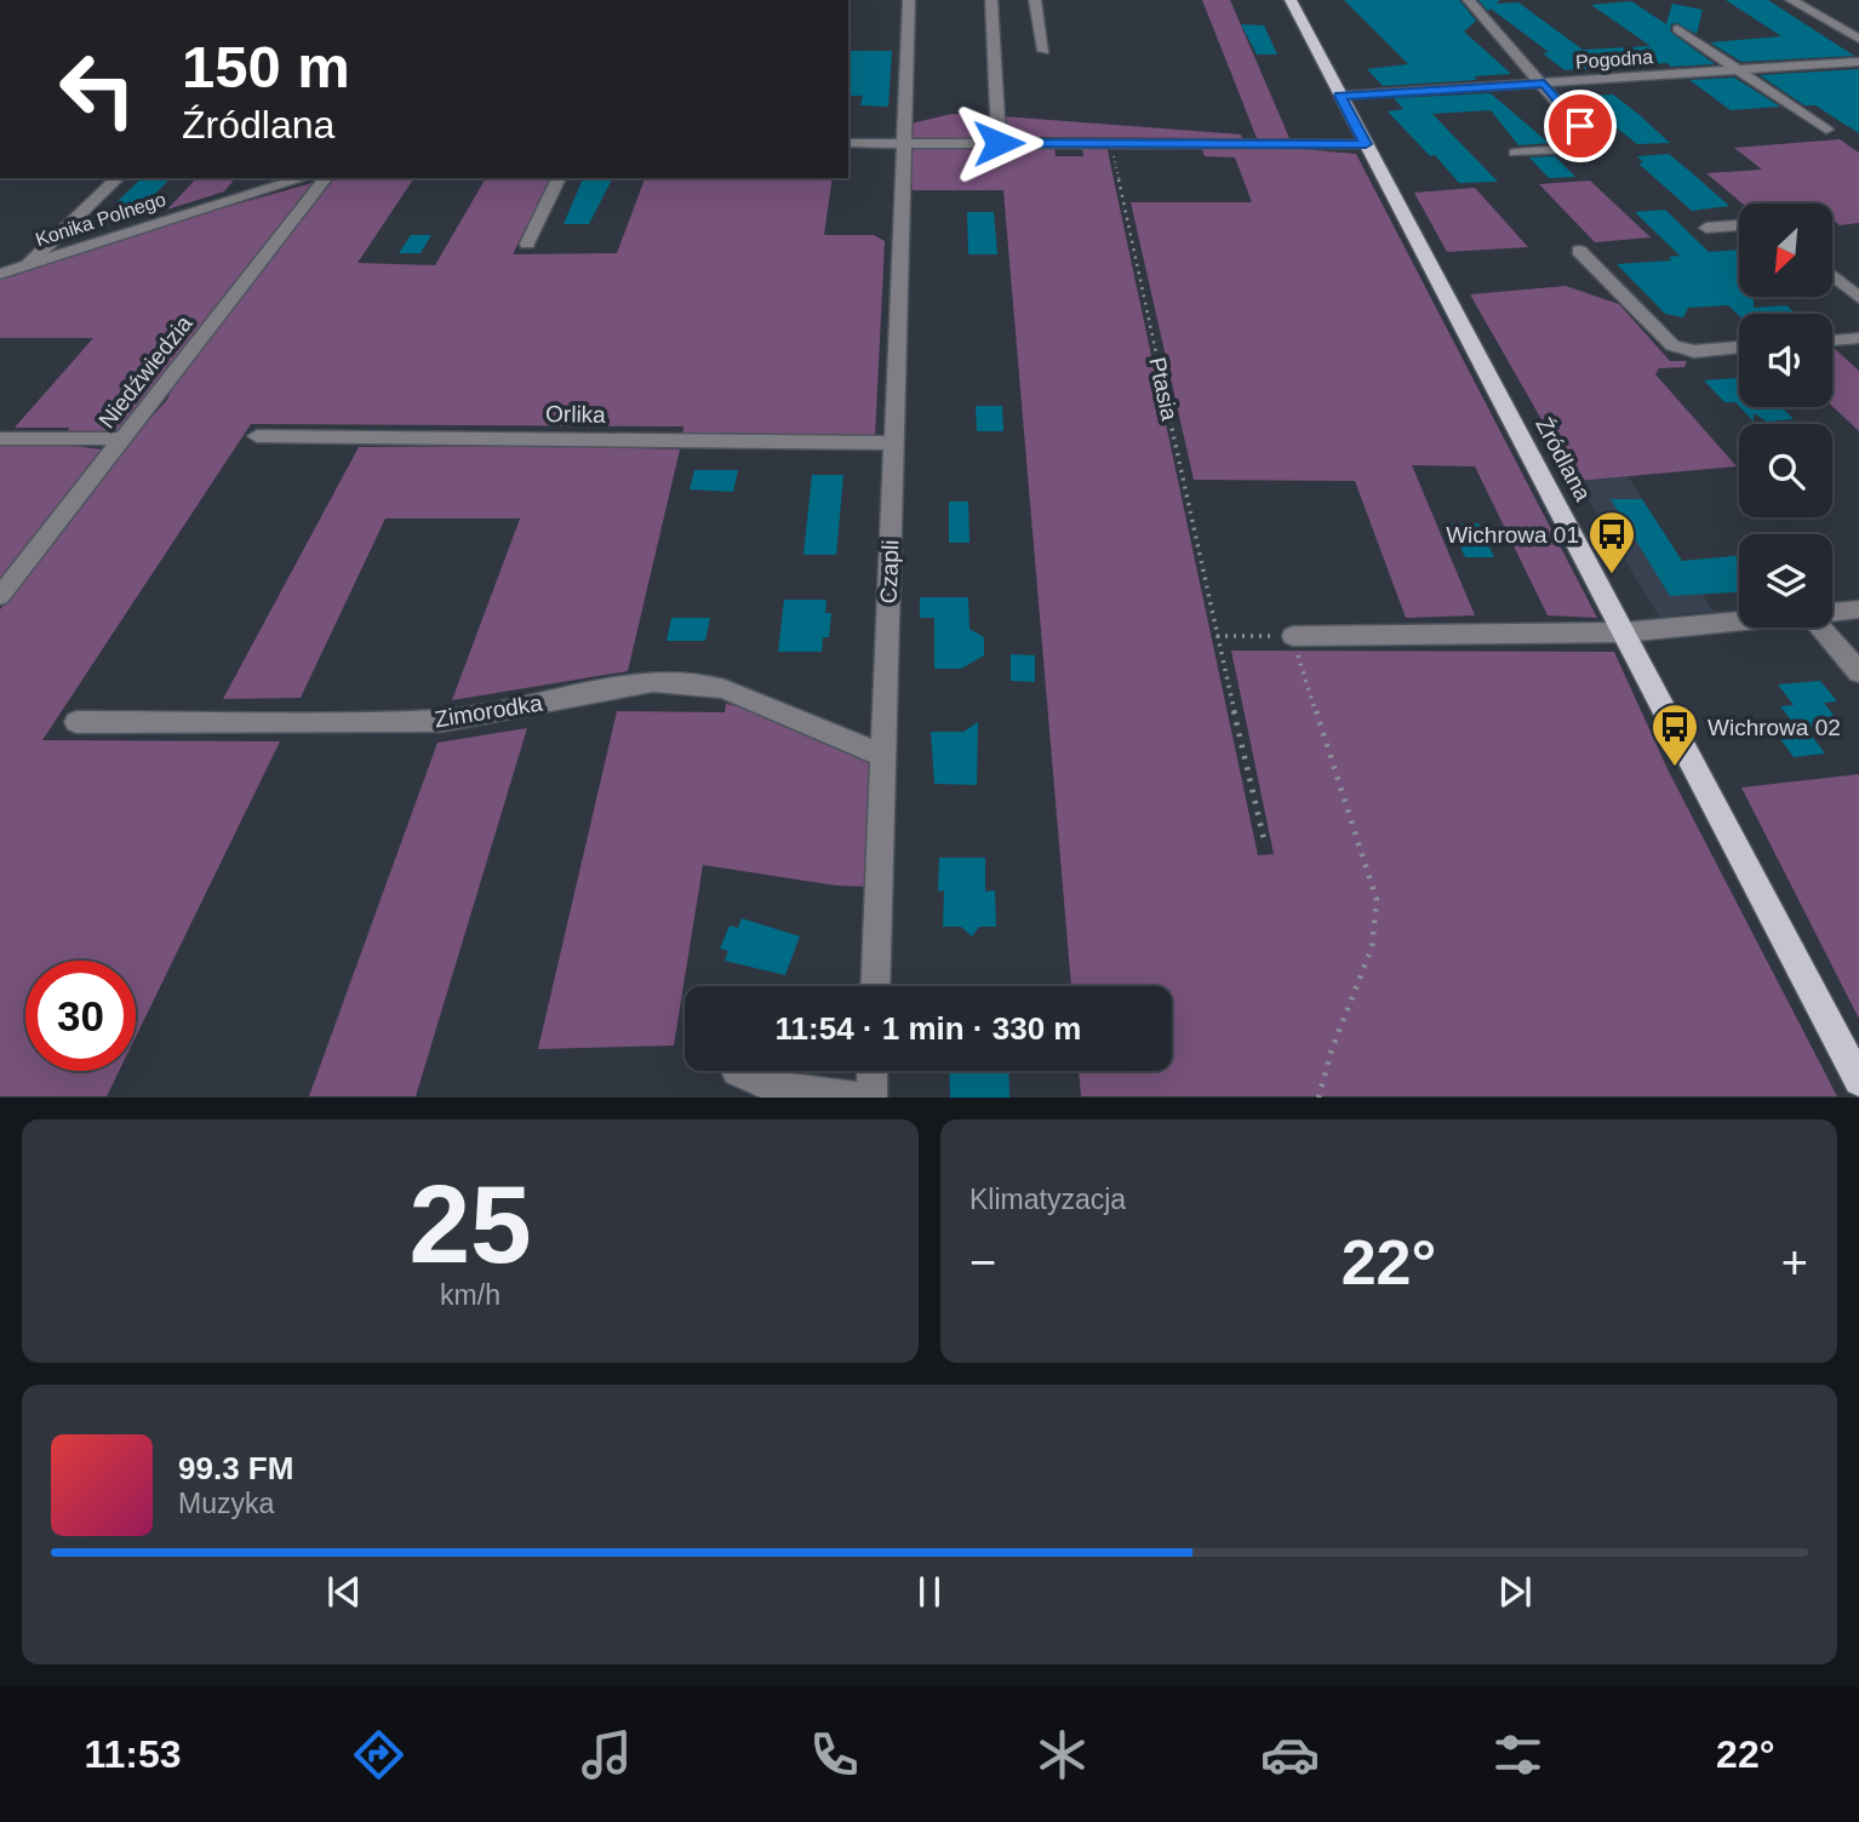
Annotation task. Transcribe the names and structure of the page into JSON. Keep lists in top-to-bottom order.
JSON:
{
  "streets": {
    "main road": ["Źródlana"],
    "street": [
      "Pogodna",
      "Konika Polnego",
      "Niedźwiedzia",
      "Orlika",
      "Czapli",
      "Zimorodka"
    ],
    "path": ["Ptasia"]
  },
  "crossings": [
    ["Pogodna", "Źródlana"],
    ["Orlika", "Czapli"],
    ["Czapli", "Zimorodka"]
  ],
  "places": {
    "bus stop": ["Wichrowa 01", "Wichrowa 02"]
  },
  "north": "bottom left",
  "page": {
    "turn": ["150 m", "Źródlana"],
    "limit": "30",
    "trip": "11:54 · 1 min · 330 m",
    "tile": [
      ["25", "km/h"],
      "Klimatyzacja"
    ],
    "heat": ["−", "22°", "+"],
    "song": ["99.3 FM", "Muzyka"],
    "tabs": ["11:53", "22°"]
  }
}
